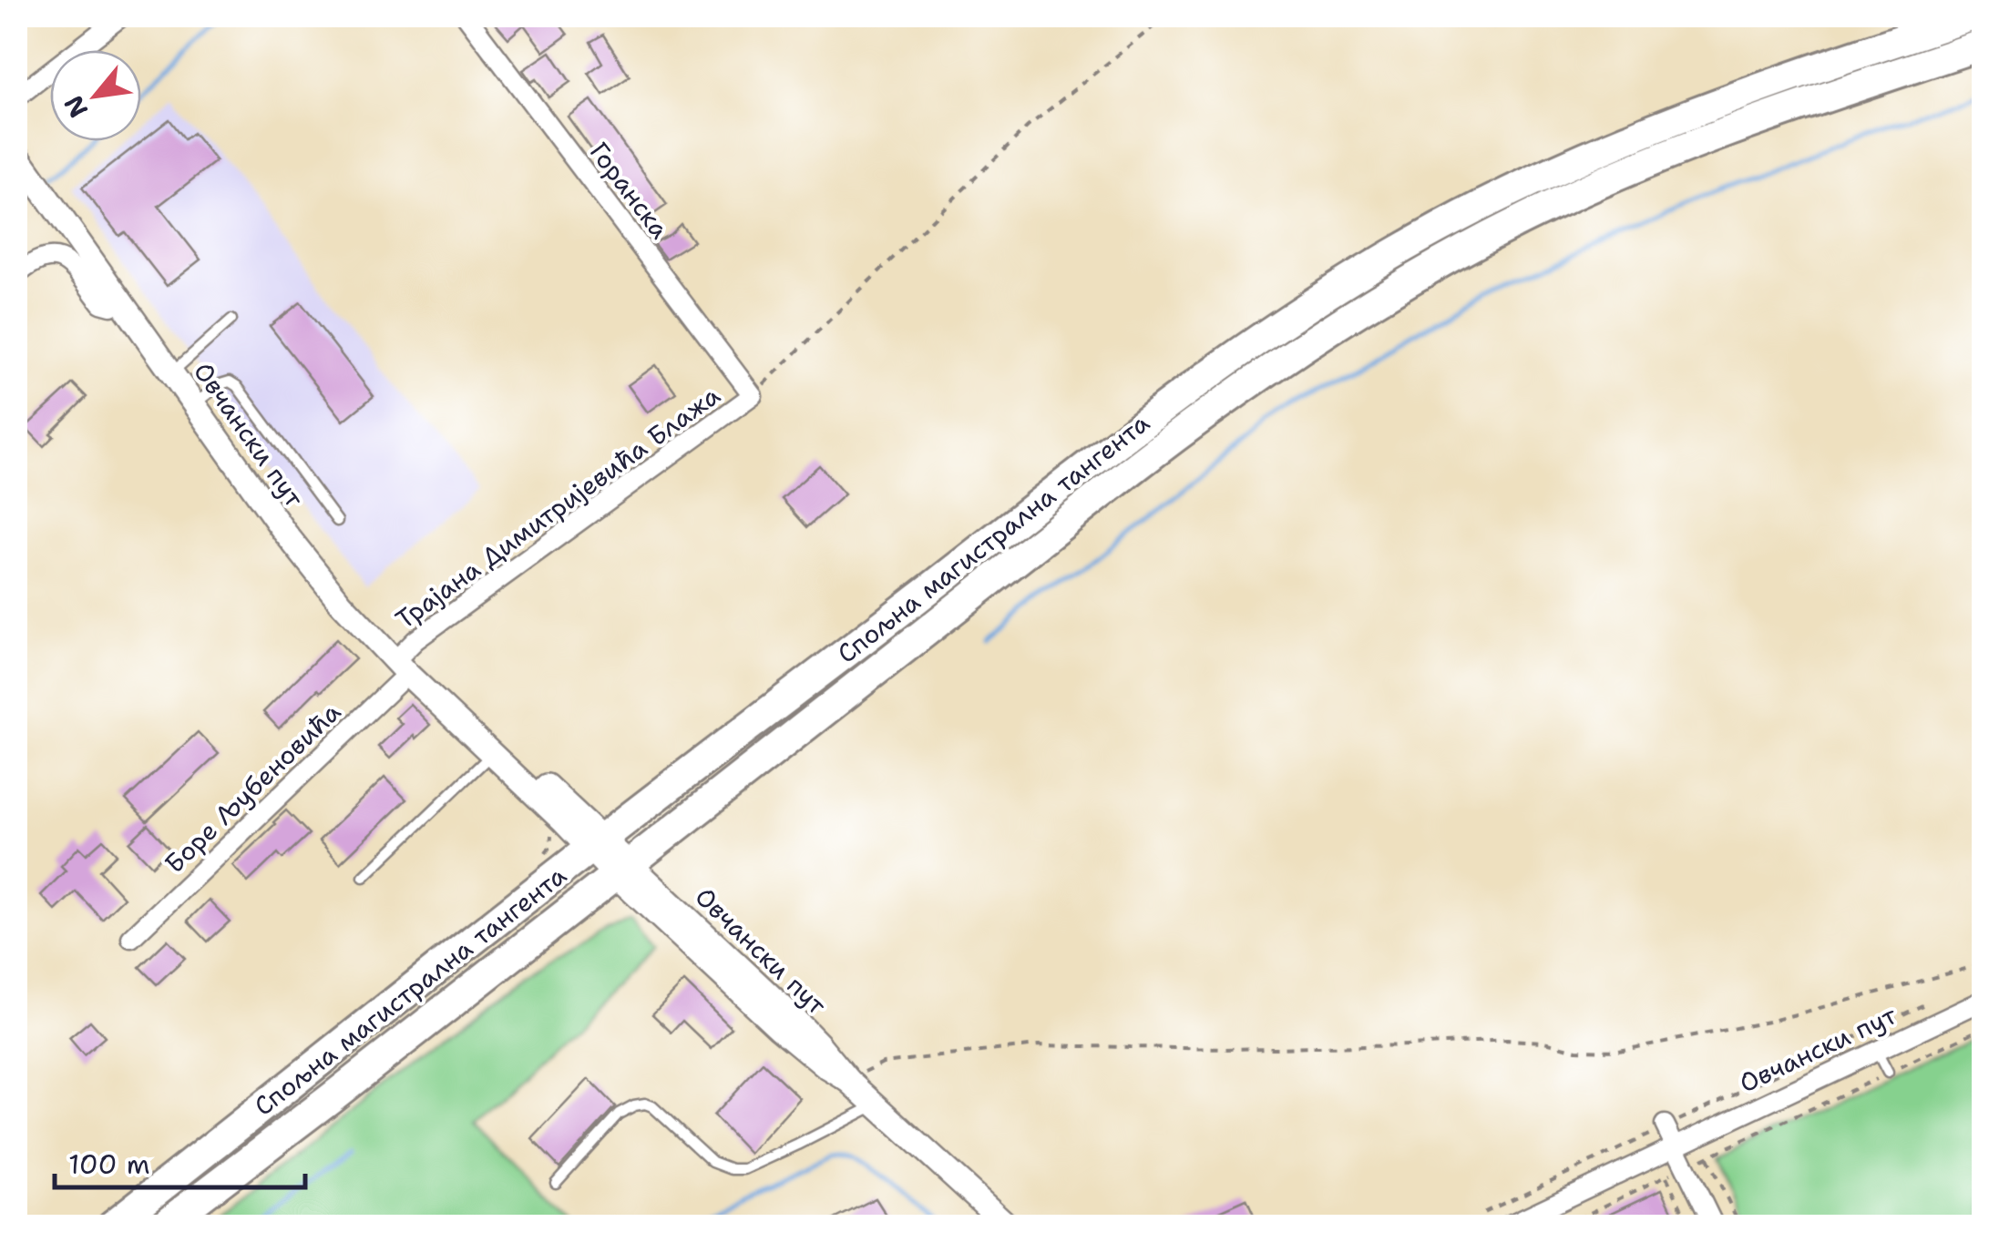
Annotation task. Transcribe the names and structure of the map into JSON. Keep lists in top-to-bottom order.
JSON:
{
  "streets": {
    "highway": ["Спољна магистрална тангента"],
    "street": [
      "Горанска",
      "Овчански пут",
      "Трајана Димитријевића Блажа",
      "Боре Љубеновића"
    ]
  },
  "crossings": [
    ["Горанска", "Трајана Димитријевића Блажа"],
    ["Овчански пут", "Трајана Димитријевића Блажа"],
    ["Овчански пут", "Спољна магистрална тангента"],
    ["Овчански пут", "Боре Љубеновића"],
    ["Трајана Димитријевића Блажа", "Боре Љубеновића"]
  ],
  "scale_bar": "100 m",
  "north": "bottom left"
}
